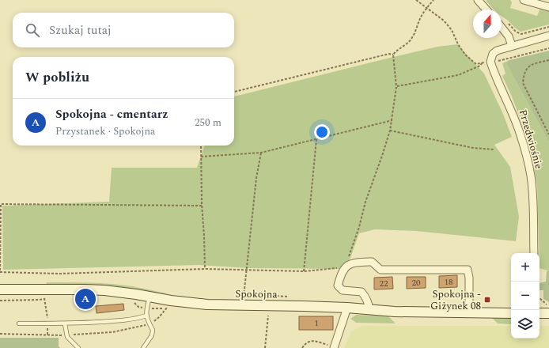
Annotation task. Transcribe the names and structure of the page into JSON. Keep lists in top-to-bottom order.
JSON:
{
  "streets": {
    "street": ["Przedwiośnie", "Spokojna"]
  },
  "places": {
    "transit": ["Spokojna - Giżynek 08"]
  },
  "house_numbers": [
    "18",
    "20",
    "22",
    "1"
  ],
  "north": "top",
  "page": {
    "search": "Szukaj tutaj",
    "heading": "W pobliżu",
    "list": [
      {
        "mark": "A",
        "name": "Spokojna - cmentarz",
        "note": "Przystanek · Spokojna",
        "value": "250 m"
      }
    ],
    "map_buttons": ["+", "−"],
    "pins": "A"
  }
}
